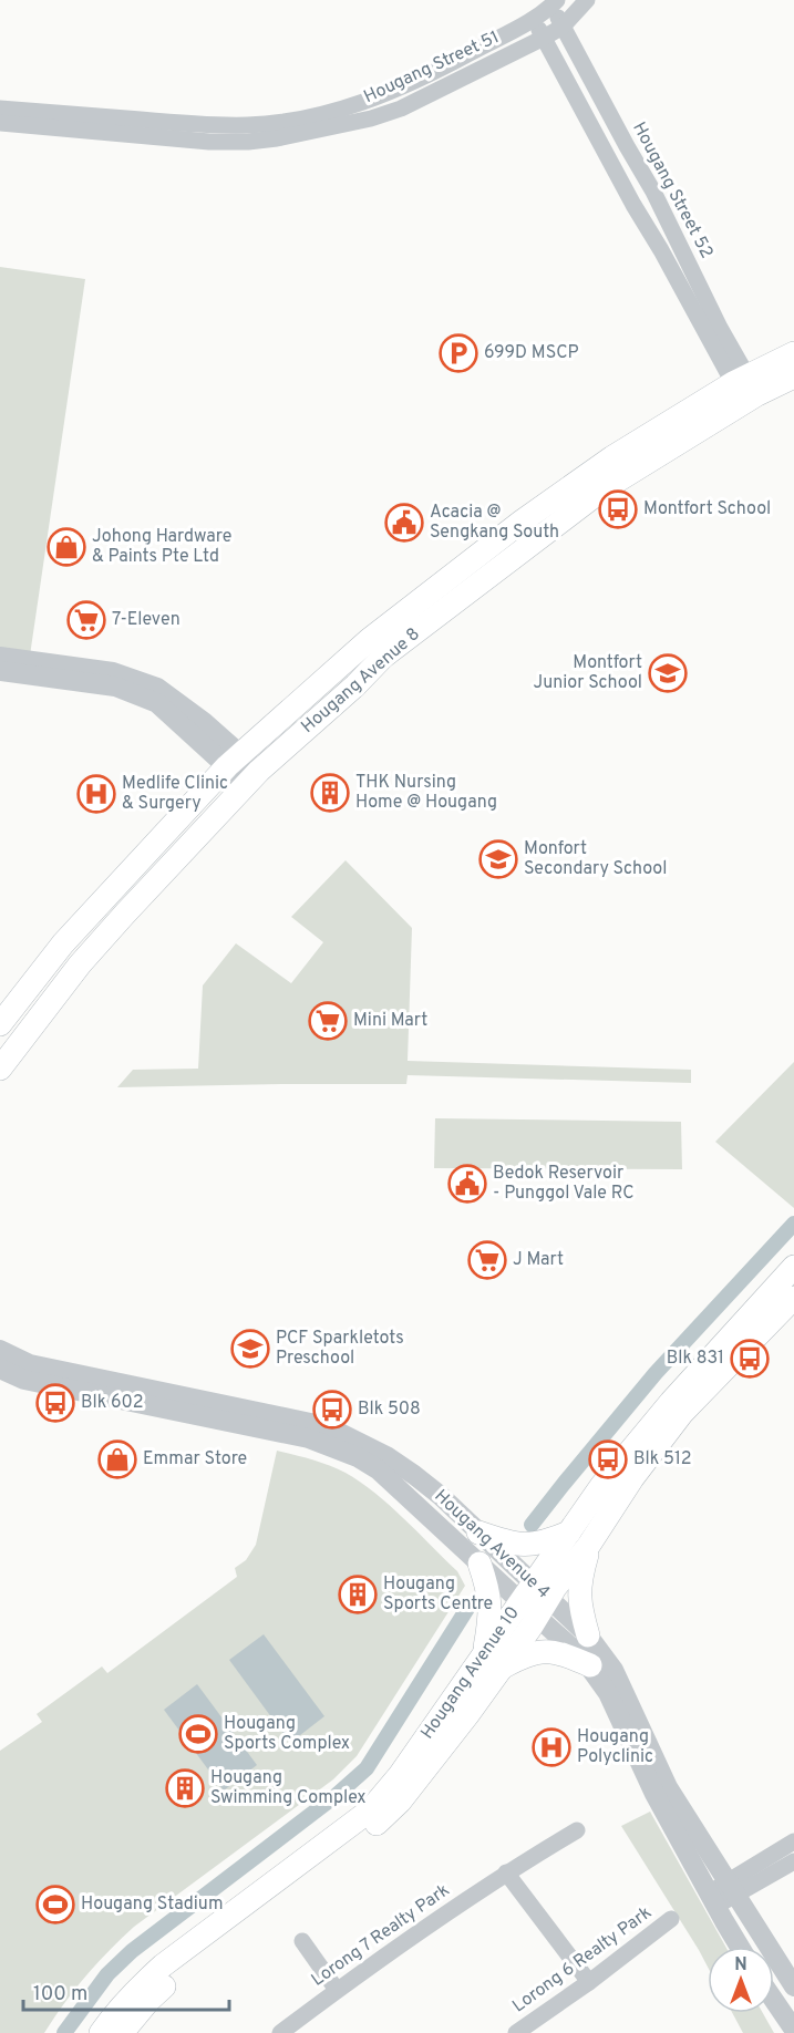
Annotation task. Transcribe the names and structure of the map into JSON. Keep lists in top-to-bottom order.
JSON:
{
  "streets": {
    "main road": ["Hougang Avenue 8", "Hougang Avenue 10"],
    "street": [
      "Hougang Street 51",
      "Hougang Street 52",
      "Hougang Avenue 4",
      "Lorong 7 Realty Park",
      "Lorong 6 Realty Park"
    ]
  },
  "crossings": [
    ["Hougang Street 51", "Hougang Street 52"],
    ["Hougang Street 52", "Hougang Avenue 8"],
    ["Hougang Avenue 4", "Hougang Avenue 10"]
  ],
  "places": {
    "parking": ["699D MSCP"],
    "bus stop": [
      "Montfort School",
      "Blk 831",
      "Blk 602",
      "Blk 508",
      "Blk 512"
    ],
    "public building": ["Acacia @ Sengkang South", "Bedok Reservoir - Punggol Vale RC"],
    "shop": ["Johong Hardware & Paints Pte Ltd", "Emmar Store"],
    "supermarket": ["7-Eleven", "Mini Mart", "J Mart"],
    "school or university": ["Montfort Junior School", "Monfort Secondary School", "PCF Sparkletots Preschool"],
    "building": ["THK Nursing Home @ Hougang", "Hougang Sports Centre", "Hougang Swimming Complex"],
    "hospital": ["Medlife Clinic & Surgery", "Hougang Polyclinic"],
    "sports": ["Hougang Sports Complex", "Hougang Stadium"]
  },
  "scale_bar": "100 m",
  "north": "top"
}
